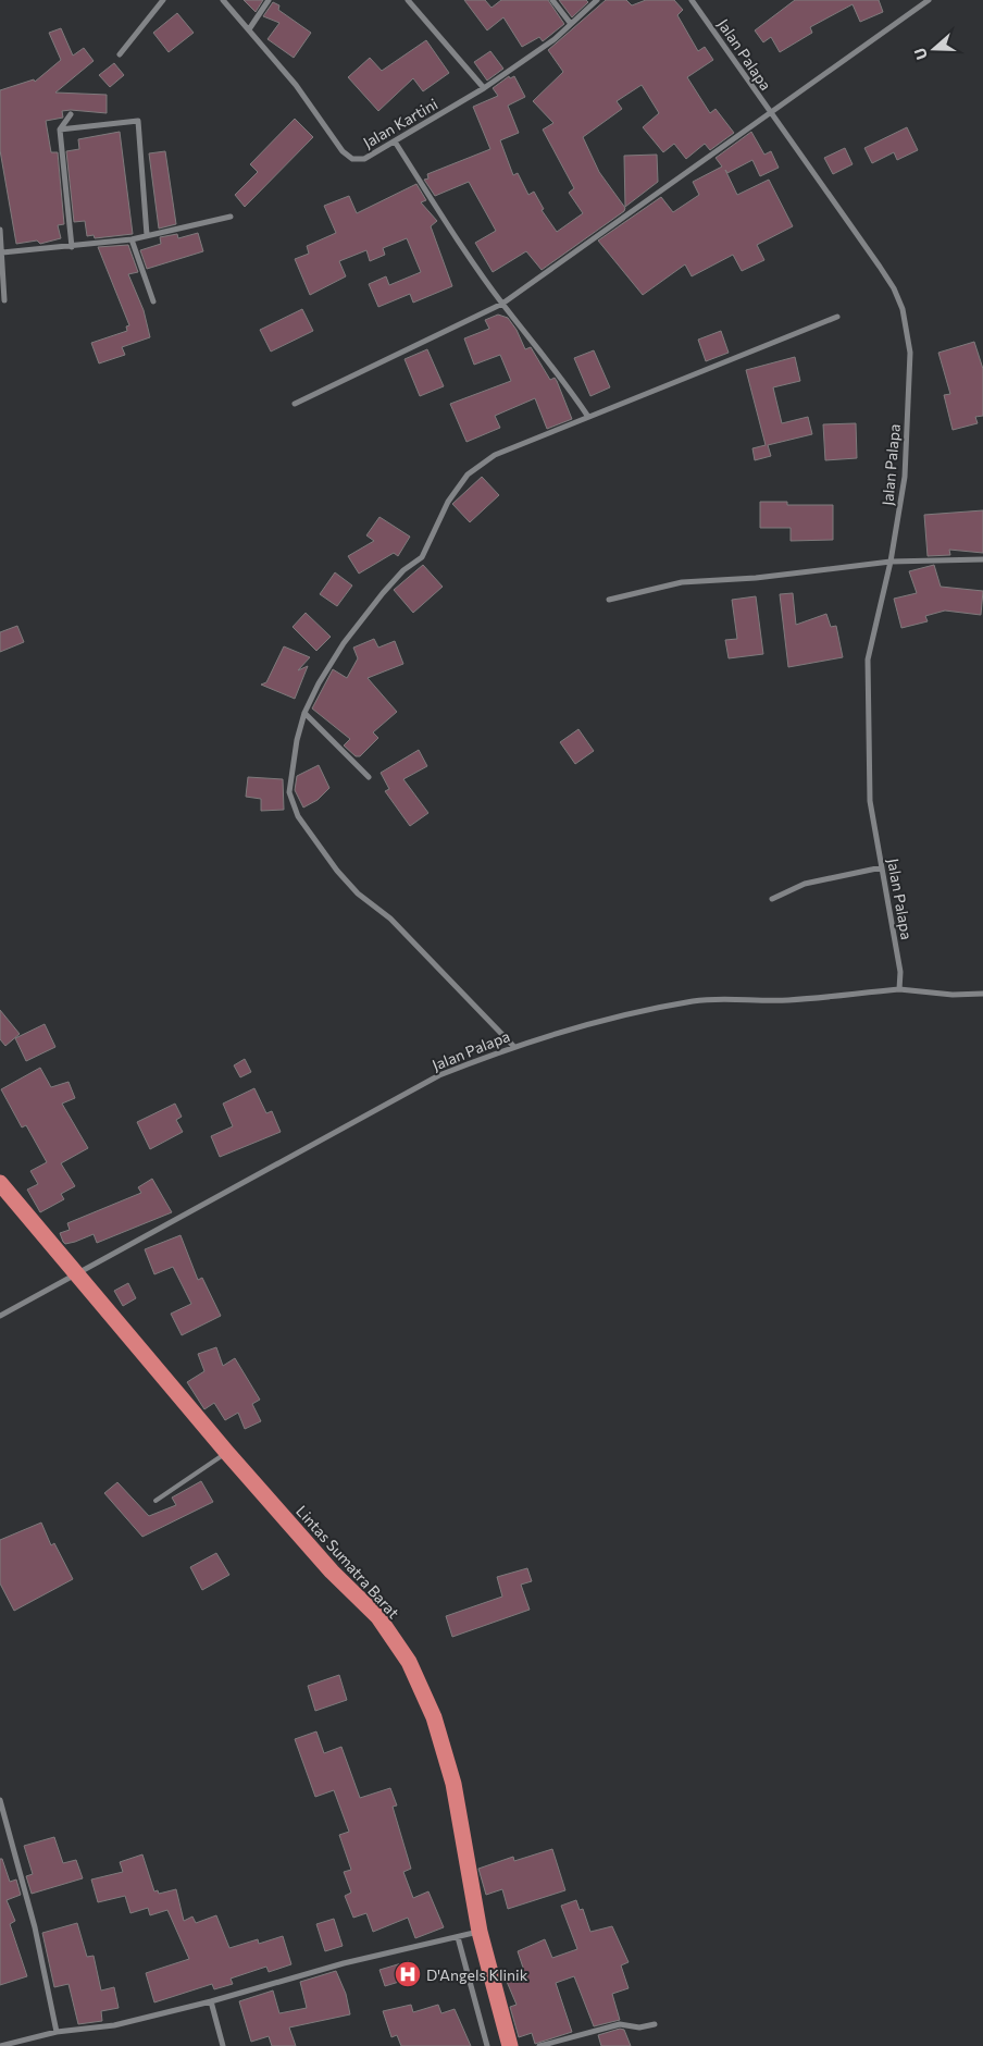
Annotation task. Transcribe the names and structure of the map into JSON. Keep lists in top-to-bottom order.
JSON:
{
  "streets": {
    "highway": ["Lintas Sumatra Barat"],
    "street": ["Jalan Palapa", "Jalan Kartini"]
  },
  "crossings": [
    ["Jalan Palapa", "Lintas Sumatra Barat"]
  ],
  "places": {
    "hospital": ["D'Angels Klinik"]
  },
  "north": "left"
}
